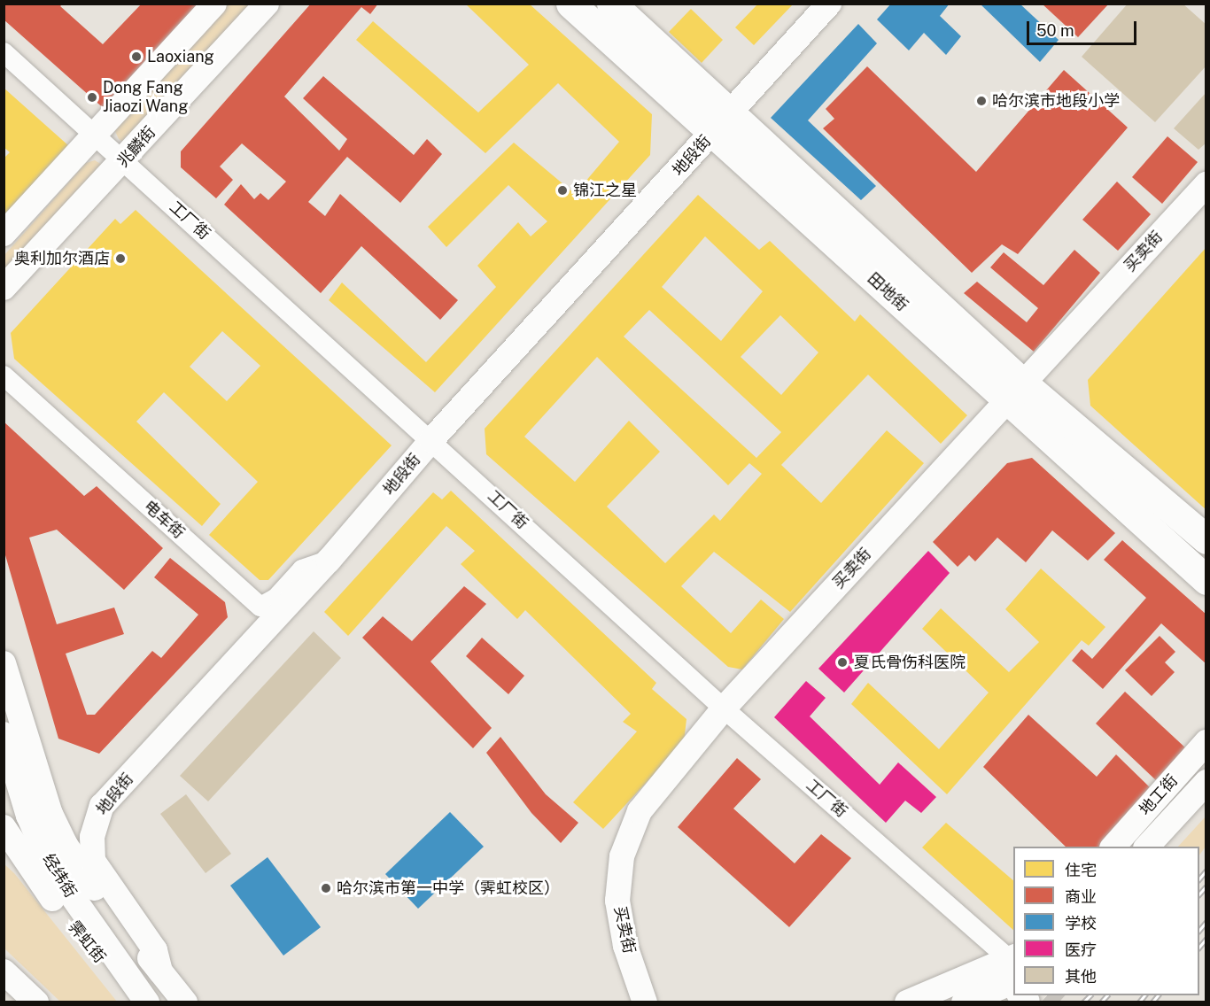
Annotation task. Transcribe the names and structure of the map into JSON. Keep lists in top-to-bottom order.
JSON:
{
  "streets": {
    "highway": ["田地街"],
    "main road": [
      "兆麟街",
      "地段街",
      "买卖街",
      "地工街",
      "经纬街",
      "霁虹街"
    ],
    "street": ["工厂街", "电车街"]
  },
  "crossings": [
    ["兆麟街", "工厂街"],
    ["地段街", "工厂街"],
    ["地段街", "田地街"],
    ["地段街", "电车街"],
    ["地段街", "经纬街"],
    ["工厂街", "买卖街"],
    ["买卖街", "田地街"]
  ],
  "places": [
    "Laoxiang",
    "Dong Fang Jiaozi Wang",
    "哈尔滨市地段小学",
    "锦江之星",
    "奥利加尔酒店",
    "夏氏骨伤科医院",
    "哈尔滨市第一中学（霁虹校区）"
  ],
  "legend": [
    "住宅",
    "商业",
    "学校",
    "医疗",
    "其他"
  ],
  "scale_bar": "50 m"
}
